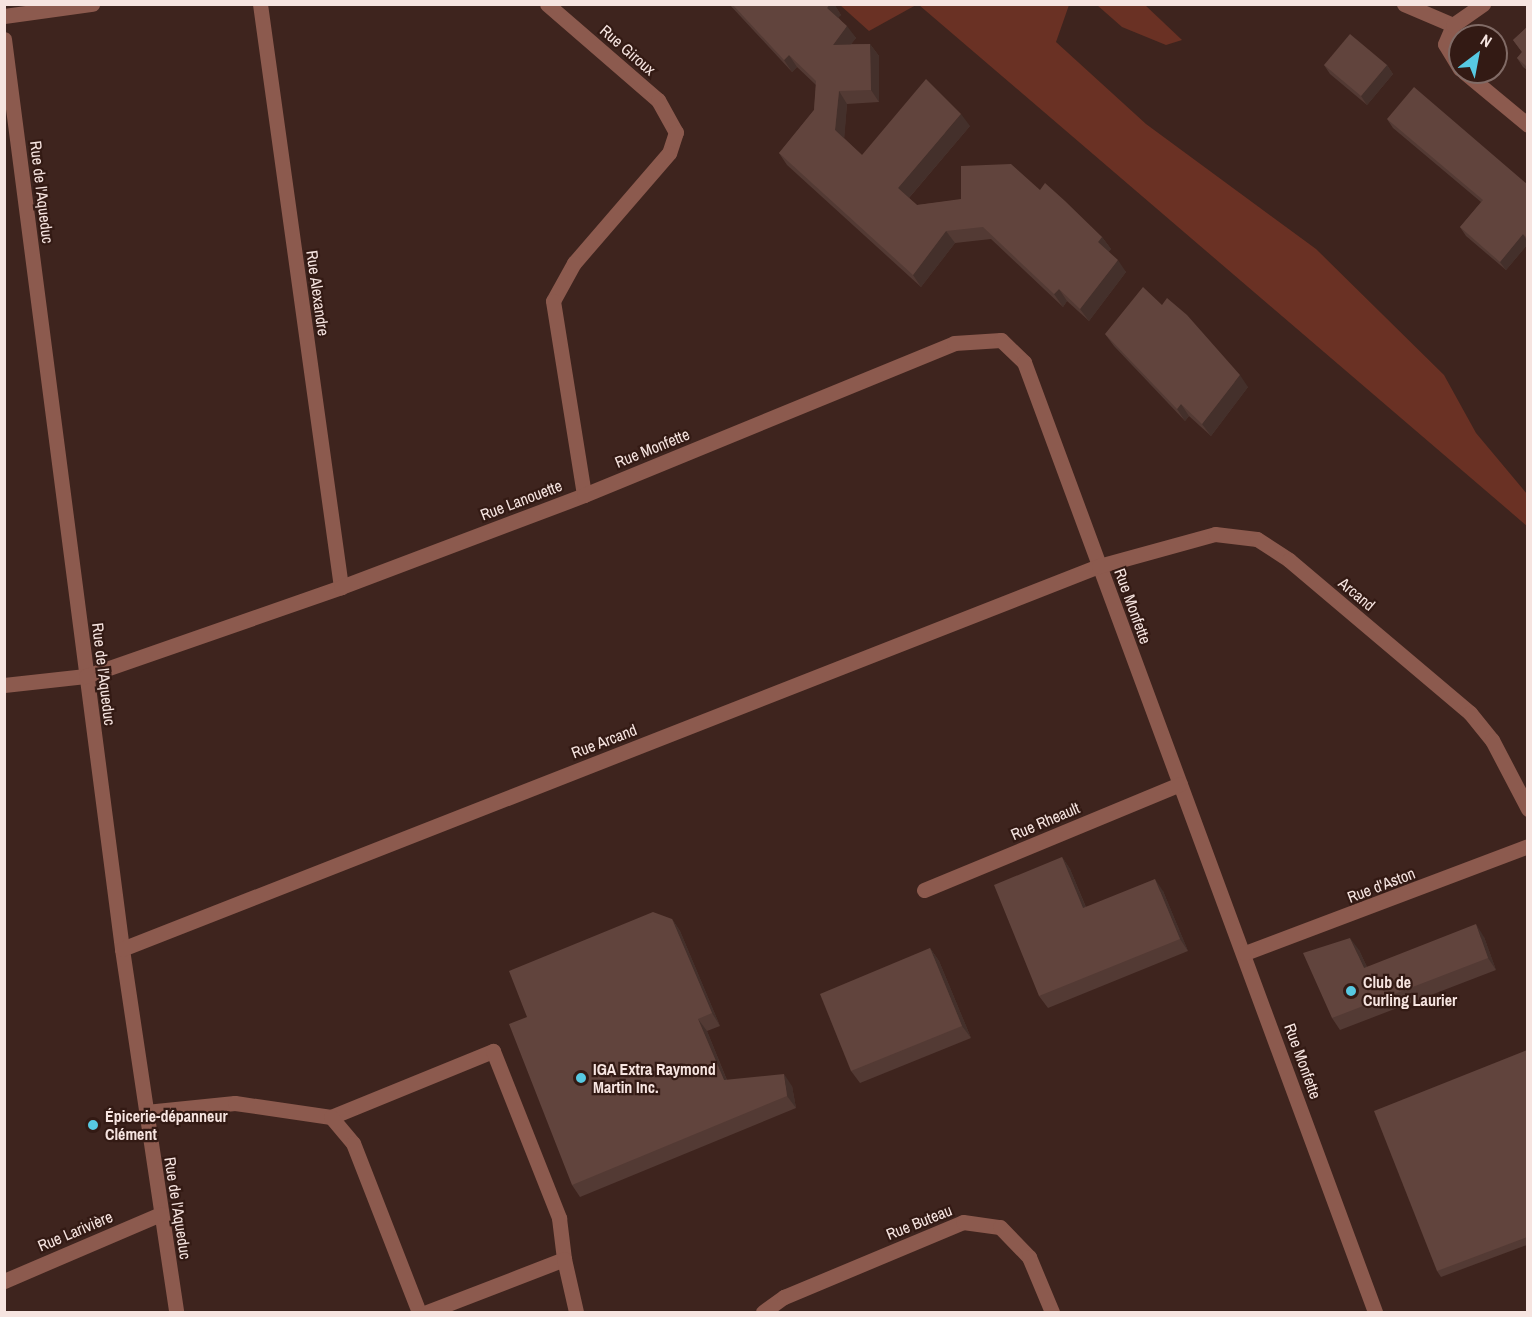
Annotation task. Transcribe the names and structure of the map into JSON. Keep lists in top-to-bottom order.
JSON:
{
  "streets": {
    "street": [
      "Rue Giroux",
      "Rue de l'Aqueduc",
      "Rue Alexandre",
      "Rue Monfette",
      "Rue Lanouette",
      "Arcand",
      "Rue Arcand",
      "Rue Rheault",
      "Rue d'Aston",
      "Rue Buteau",
      "Rue Larivière"
    ]
  },
  "crossings": [
    ["Rue Giroux", "Rue Lanouette"],
    ["Rue de l'Aqueduc", "Rue Lanouette"],
    ["Rue de l'Aqueduc", "Rue Arcand"],
    ["Rue de l'Aqueduc", "Rue Larivière"],
    ["Rue Alexandre", "Rue Lanouette"],
    ["Rue Monfette", "Rue Lanouette"],
    ["Rue Monfette", "Arcand"],
    ["Rue Monfette", "Rue Arcand"],
    ["Rue Monfette", "Rue Rheault"],
    ["Rue Monfette", "Rue d'Aston"],
    ["Arcand", "Rue Arcand"]
  ],
  "places": ["Club de Curling Laurier", "IGA Extra Raymond Martin Inc.", "Épicerie-dépanneur Clément"],
  "north": "top right"
}
